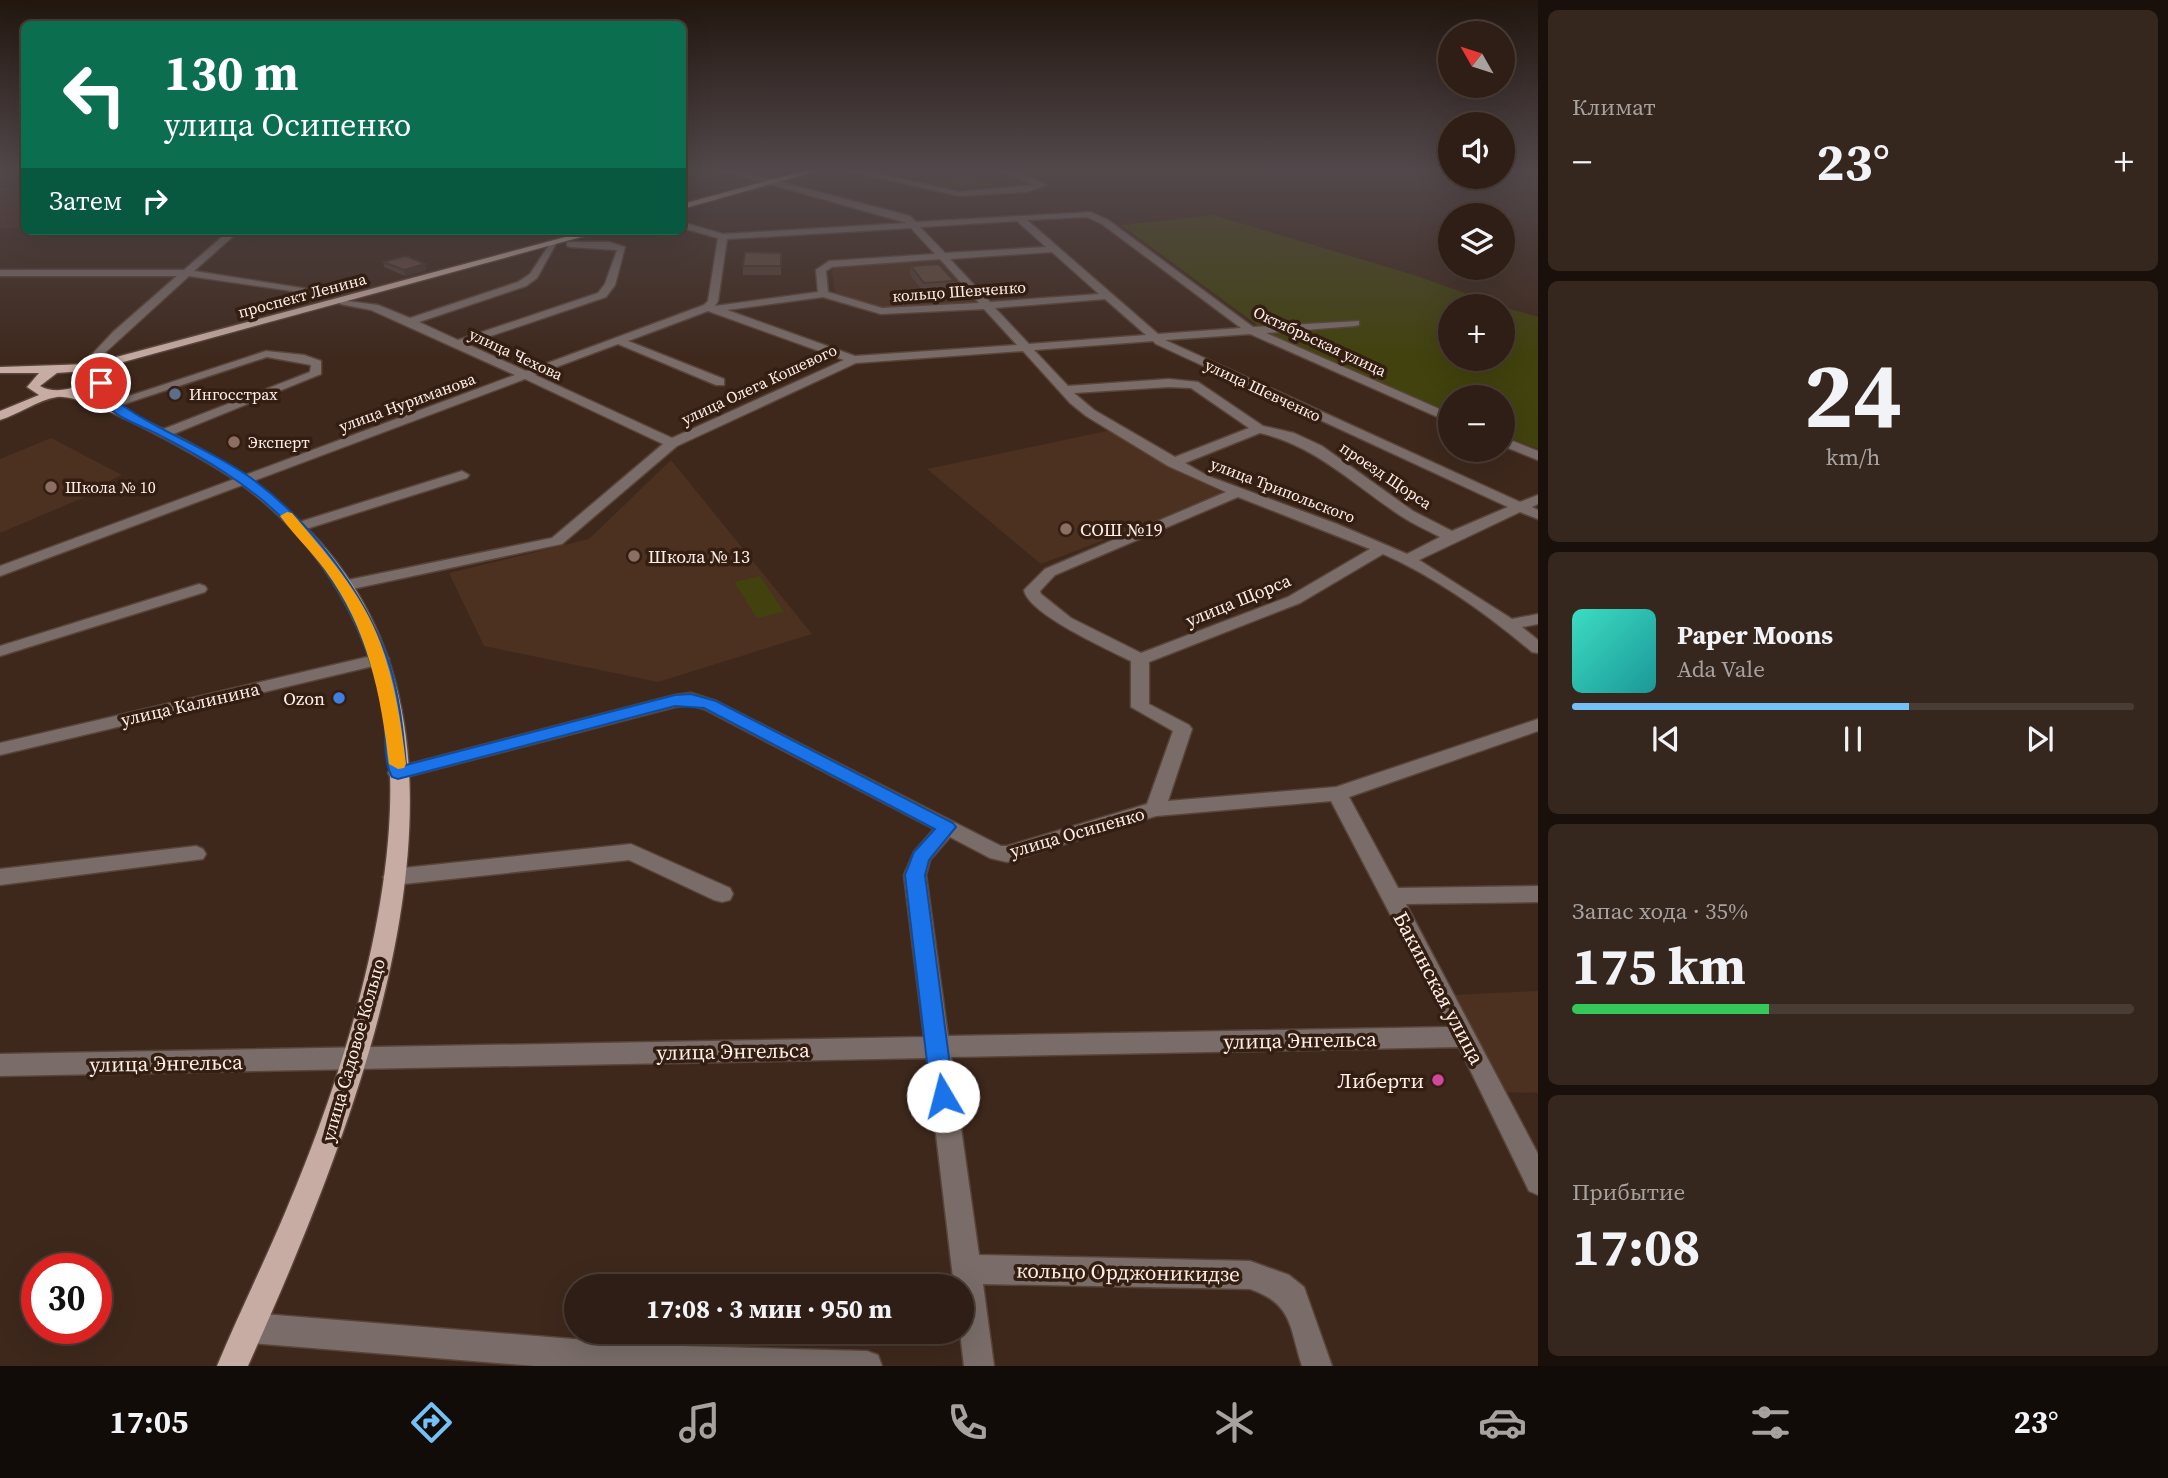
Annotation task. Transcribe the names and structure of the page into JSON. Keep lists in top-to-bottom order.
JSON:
{
  "streets": {
    "main road": ["проспект Ленина", "улица Садовое Кольцо"],
    "street": [
      "кольцо Шевченко",
      "Октябрьская улица",
      "улица Чехова",
      "улица Олега Кошевого",
      "улица Шевченко",
      "улица Нуриманова",
      "проезд Щорса",
      "улица Трипольского",
      "улица Щорса",
      "улица Калинина",
      "улица Осипенко",
      "Бакинская улица",
      "улица Энгельса",
      "кольцо Орджоникидзе"
    ]
  },
  "crossings": [
    ["кольцо Шевченко", "улица Шевченко"],
    ["кольцо Шевченко", "улица Нуриманова"],
    ["кольцо Шевченко", "улица Трипольского"],
    ["проспект Ленина", "улица Чехова"],
    ["проспект Ленина", "улица Садовое Кольцо"],
    ["Октябрьская улица", "улица Олега Кошевого"],
    ["улица Чехова", "улица Олега Кошевого"],
    ["улица Чехова", "улица Нуриманова"],
    ["улица Олега Кошевого", "улица Шевченко"],
    ["улица Олега Кошевого", "улица Трипольского"],
    ["улица Олега Кошевого", "улица Садовое Кольцо"],
    ["улица Нуриманова", "улица Садовое Кольцо"],
    ["проезд Щорса", "улица Трипольского"],
    ["улица Трипольского", "улица Щорса"],
    ["улица Калинина", "улица Садовое Кольцо"],
    ["улица Осипенко", "Бакинская улица"],
    ["улица Осипенко", "улица Садовое Кольцо"],
    ["Бакинская улица", "улица Энгельса"],
    ["улица Энгельса", "улица Садовое Кольцо"]
  ],
  "places": [
    "Ингосстрах",
    "Эксперт",
    "Школа № 10",
    "СОШ №19",
    "Школа № 13",
    "Ozon",
    "Либерти"
  ],
  "north": "top left",
  "page": {
    "tile": [
      "Климат",
      ["24", "km/h"],
      ["Запас хода · 35%", "175 km"],
      ["Прибытие", "17:08"]
    ],
    "map_buttons": ["+", "−"],
    "turn": ["130 m", "улица Осипенко"],
    "heat": ["−", "23°", "+"],
    "then": "Затем",
    "song": ["Paper Moons", "Ada Vale"],
    "limit": "30",
    "trip": "17:08 · 3 мин · 950 m",
    "tabs": ["17:05", "23°"]
  }
}
